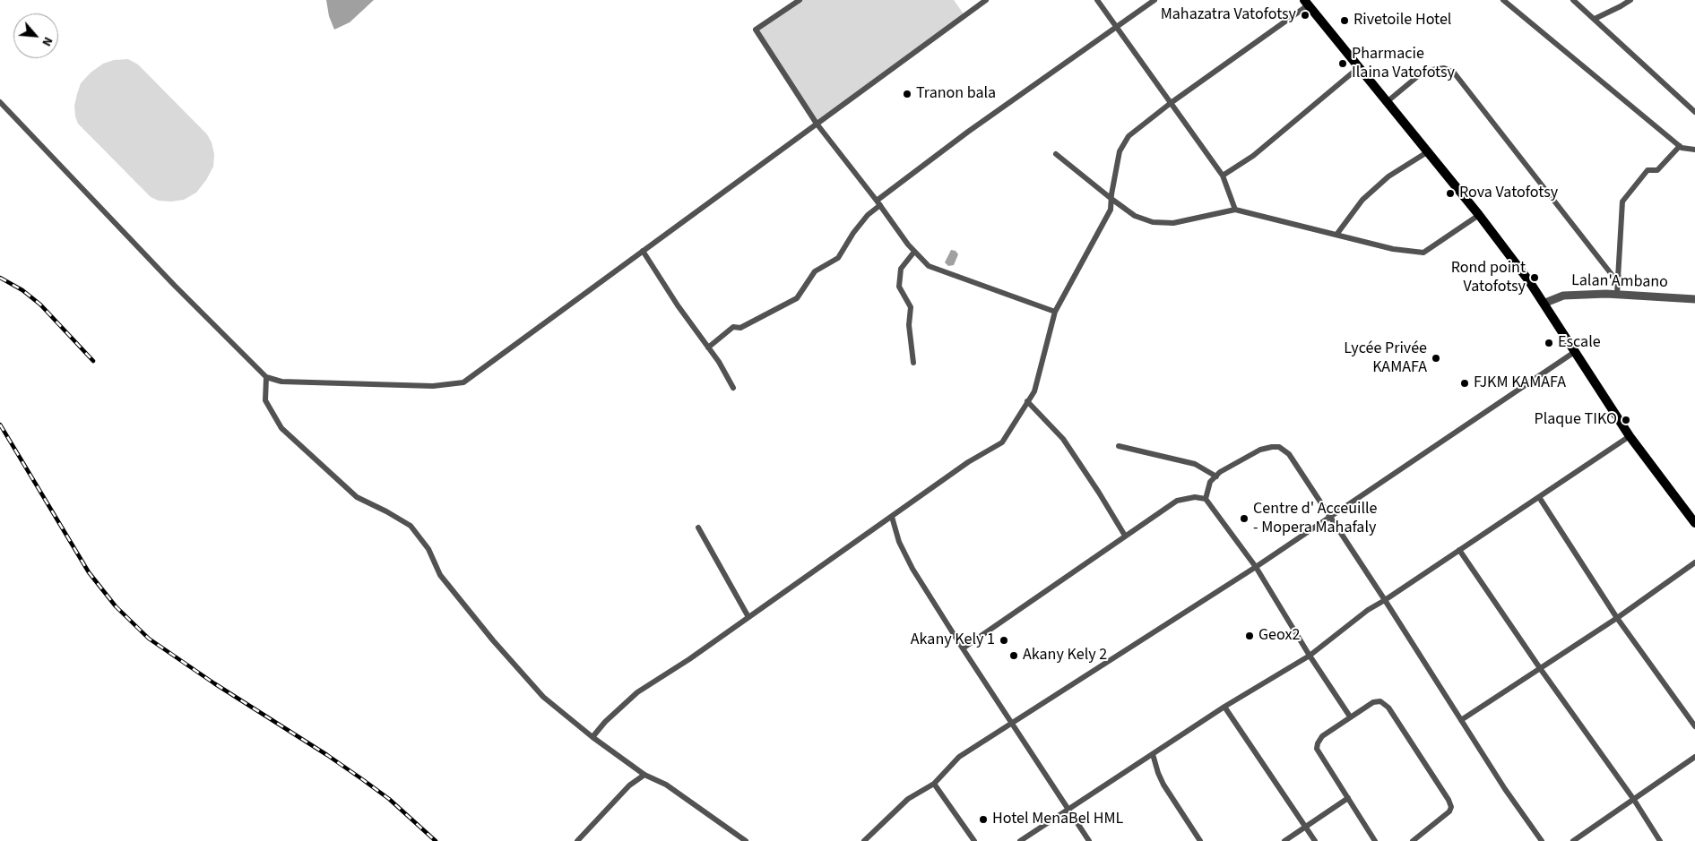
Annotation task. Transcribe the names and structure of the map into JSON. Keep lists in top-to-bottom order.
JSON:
{
  "streets": {
    "street": ["Lalan'Ambano"]
  },
  "places": [
    "Mahazatra Vatofotsy",
    "Rivetoile Hotel",
    "Pharmacie Ilaina Vatofotsy",
    "Tranon bala",
    "Rova Vatofotsy",
    "Rond point Vatofotsy",
    "Escale",
    "Lycée Privée KAMAFA",
    "FJKM KAMAFA",
    "Plaque TIKO",
    "Centre d' Acceuille - Mopera Mahafaly",
    "Geox2",
    "Akany Kely 1",
    "Akany Kely 2",
    "Hotel MenaBel HML"
  ],
  "north": "bottom right"
}
